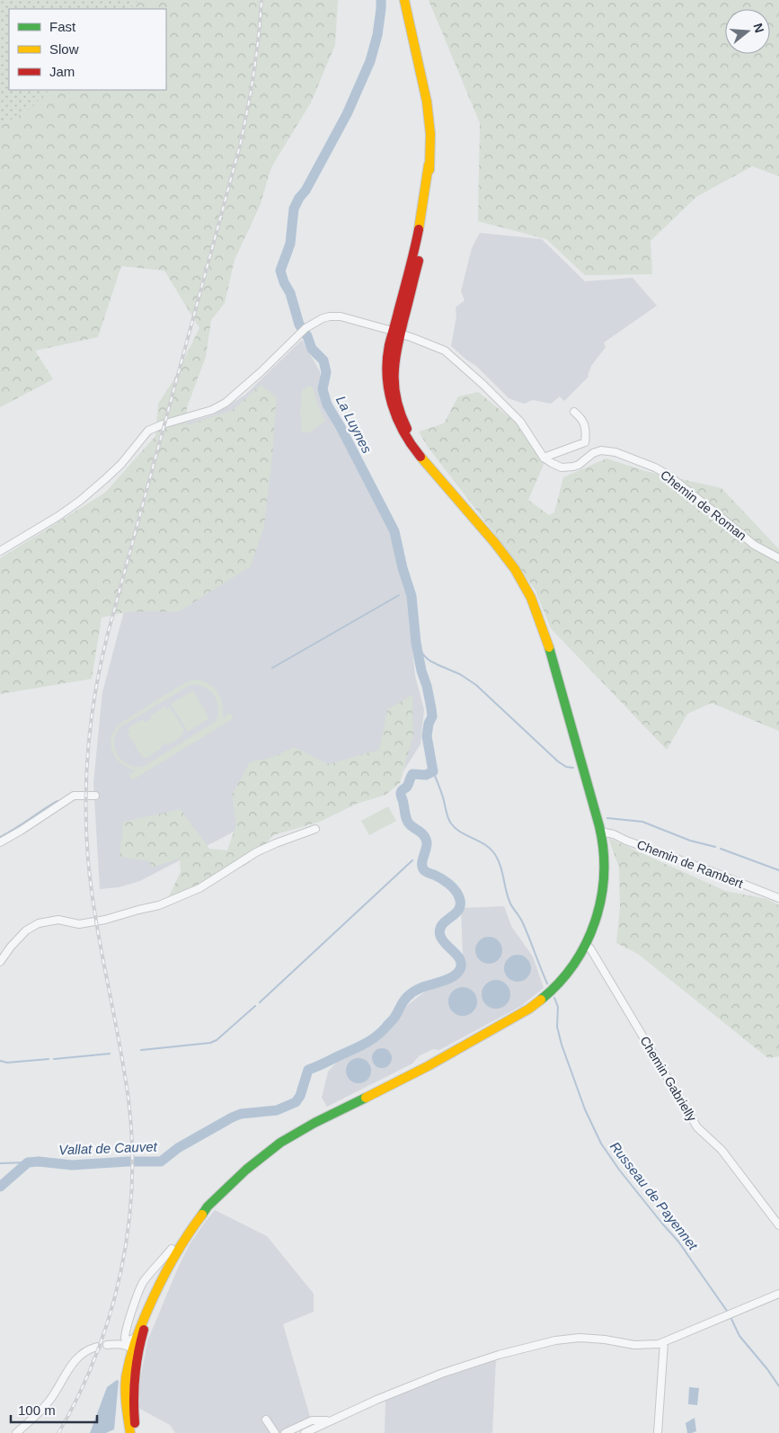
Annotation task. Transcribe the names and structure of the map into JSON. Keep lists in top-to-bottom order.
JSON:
{
  "streets": {
    "street": ["Chemin de Roman", "Chemin de Rambert", "Chemin Gabrielly"]
  },
  "water": ["La Luynes", "Vallat de Cauvet", "Russeau de Payennet"],
  "legend": ["Fast", "Slow", "Jam"],
  "scale_bar": "100 m",
  "north": "right"
}
